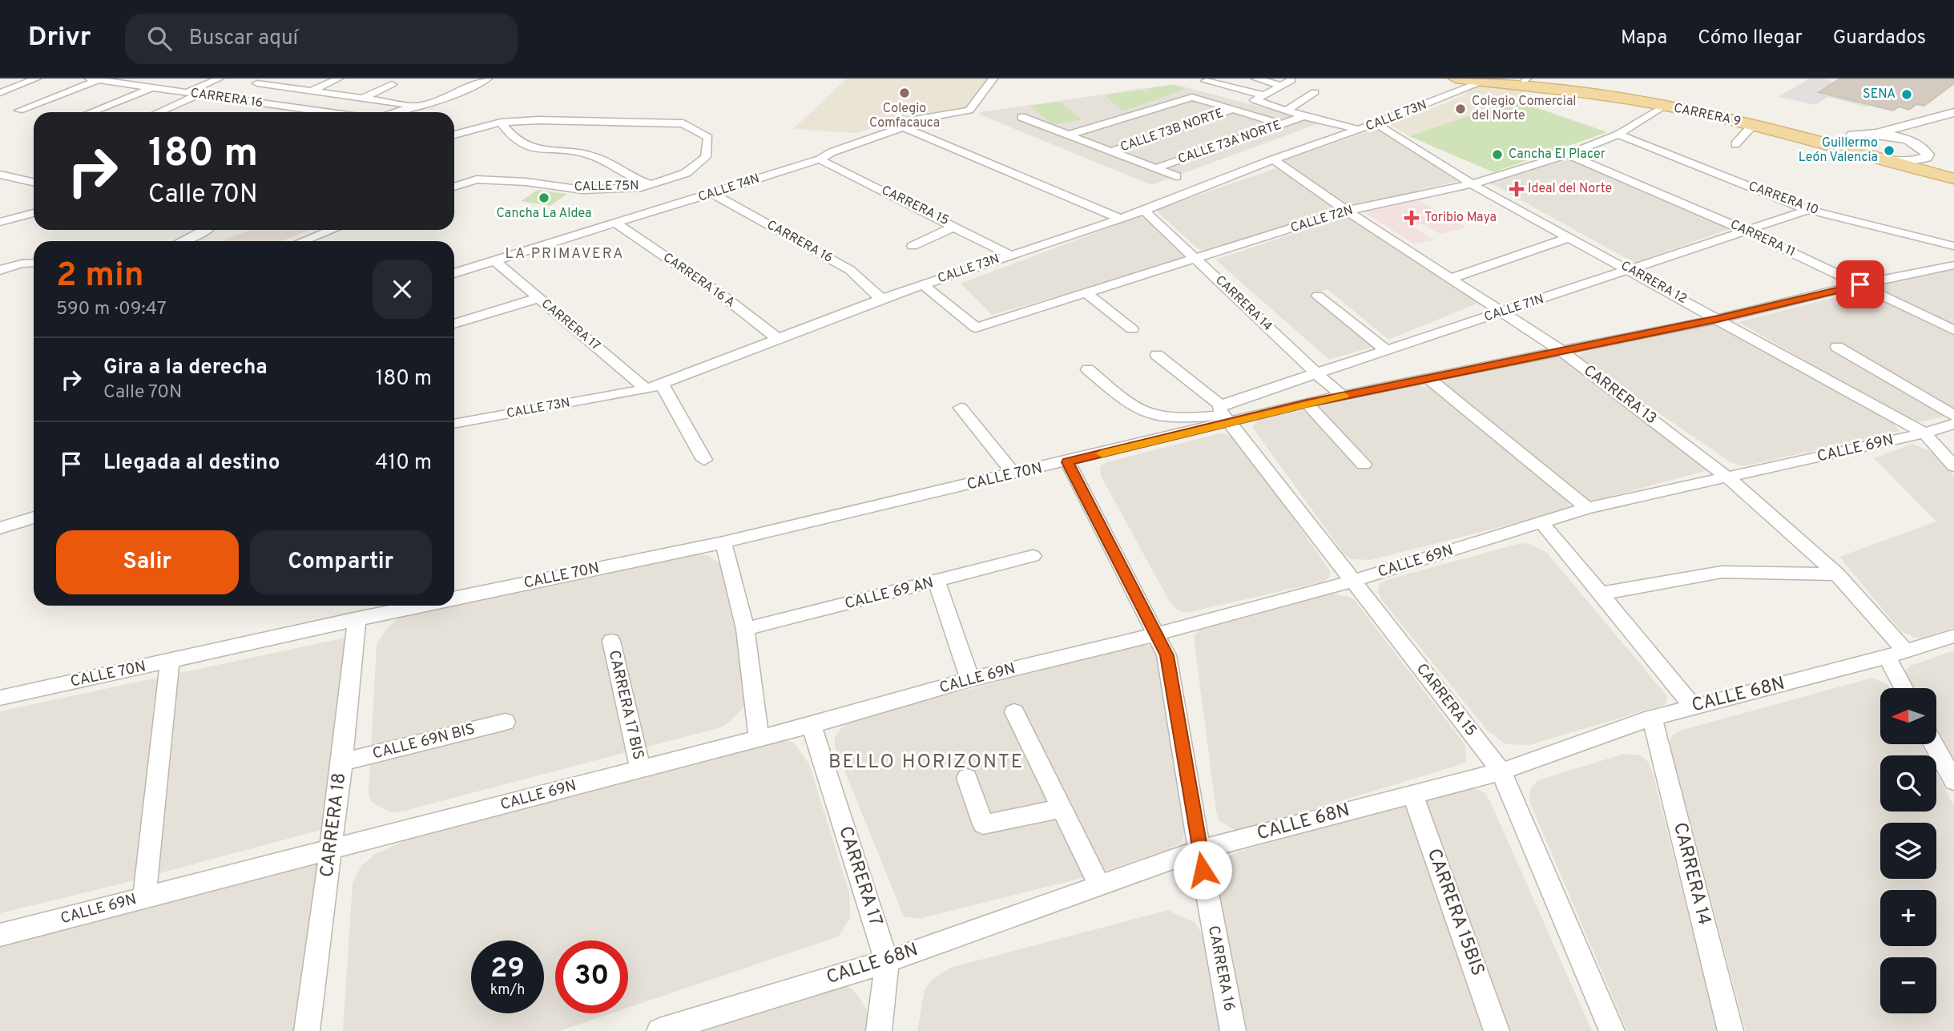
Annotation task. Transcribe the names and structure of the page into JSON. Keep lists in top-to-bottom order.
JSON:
{
  "streets": {
    "main road": ["CARRERA 9"],
    "street": [
      "CARRERA 16",
      "CALLE 73N",
      "CALLE 73B NORTE",
      "CALLE 73A NORTE",
      "CALLE 75N",
      "CALLE 74N",
      "CARRERA 10",
      "CARRERA 15",
      "CALLE 72N",
      "CARRERA 11",
      "CARRERA 16 A",
      "CARRERA 12",
      "CARRERA 14",
      "CALLE 71N",
      "CARRERA 17",
      "CARRERA 13",
      "CALLE 69N",
      "CALLE 70N",
      "CALLE 69 AN",
      "CALLE 68N",
      "CARRERA 17 BIS",
      "CALLE 69N BIS",
      "CARRERA 18",
      "CARRERA 15BIS"
    ]
  },
  "crossings": [
    ["CARRERA 16", "CALLE 73N"],
    ["CARRERA 16", "CALLE 74N"],
    ["CARRERA 16", "CALLE 69N"],
    ["CARRERA 16", "CALLE 70N"],
    ["CARRERA 16", "CALLE 68N"],
    ["CARRERA 9", "CALLE 73N"],
    ["CARRERA 9", "CALLE 72N"],
    ["CALLE 73N", "CARRERA 15"],
    ["CALLE 73N", "CALLE 72N"],
    ["CALLE 73N", "CARRERA 16 A"],
    ["CALLE 73N", "CARRERA 12"],
    ["CALLE 73N", "CARRERA 14"],
    ["CALLE 73N", "CARRERA 17"],
    ["CALLE 73N", "CARRERA 13"],
    ["CALLE 74N", "CARRERA 15"],
    ["CALLE 74N", "CARRERA 16 A"],
    ["CALLE 74N", "CARRERA 17"],
    ["CARRERA 10", "CALLE 72N"],
    ["CARRERA 10", "CALLE 71N"],
    ["CARRERA 15", "CALLE 71N"],
    ["CARRERA 15", "CALLE 69N"],
    ["CARRERA 15", "CALLE 70N"],
    ["CARRERA 15", "CALLE 68N"],
    ["CALLE 72N", "CARRERA 11"],
    ["CALLE 72N", "CARRERA 12"],
    ["CALLE 72N", "CARRERA 14"],
    ["CALLE 72N", "CARRERA 13"],
    ["CARRERA 11", "CALLE 71N"],
    ["CARRERA 11", "CALLE 70N"],
    ["CARRERA 12", "CALLE 71N"],
    ["CARRERA 12", "CALLE 69N"],
    ["CARRERA 12", "CALLE 70N"],
    ["CARRERA 14", "CALLE 71N"],
    ["CARRERA 14", "CALLE 70N"],
    ["CARRERA 14", "CALLE 68N"],
    ["CALLE 71N", "CARRERA 13"],
    ["CALLE 71N", "CALLE 70N"],
    ["CARRERA 17", "CALLE 69N"],
    ["CARRERA 17", "CALLE 68N"],
    ["CARRERA 13", "CALLE 69N"],
    ["CARRERA 13", "CALLE 70N"],
    ["CARRERA 13", "CALLE 68N"],
    ["CALLE 69N", "CARRERA 17 BIS"],
    ["CALLE 69N", "CARRERA 18"],
    ["CALLE 70N", "CARRERA 18"],
    ["CALLE 68N", "CARRERA 15BIS"],
    ["CALLE 69N BIS", "CARRERA 18"]
  ],
  "districts": ["LA PRIMAVERA", "BELLO HORIZONTE"],
  "places": {
    "other": [
      "Colegio Comfacauca",
      "SENA",
      "Colegio Comercial del Norte",
      "Guillermo León Valencia",
      "Cancha El Placer",
      "Cancha La Aldea"
    ],
    "health": ["Ideal del Norte", "Toribio Maya"]
  },
  "north": "left",
  "page": {
    "header": "Drivr",
    "search": "Buscar aquí",
    "nav": ["Mapa", "Cómo llegar", "Guardados"],
    "turn": ["180 m", "Calle 70N"],
    "heading": ["2 min", "590 m · 09:47"],
    "list": [
      {
        "name": "Gira a la derecha",
        "note": "Calle 70N",
        "value": "180 m"
      },
      {
        "name": "Llegada al destino",
        "value": "410 m"
      }
    ],
    "buttons": ["Salir", "Compartir"],
    "map_buttons": ["+", "−"],
    "speed": "29 km/h",
    "limit": "30"
  }
}
